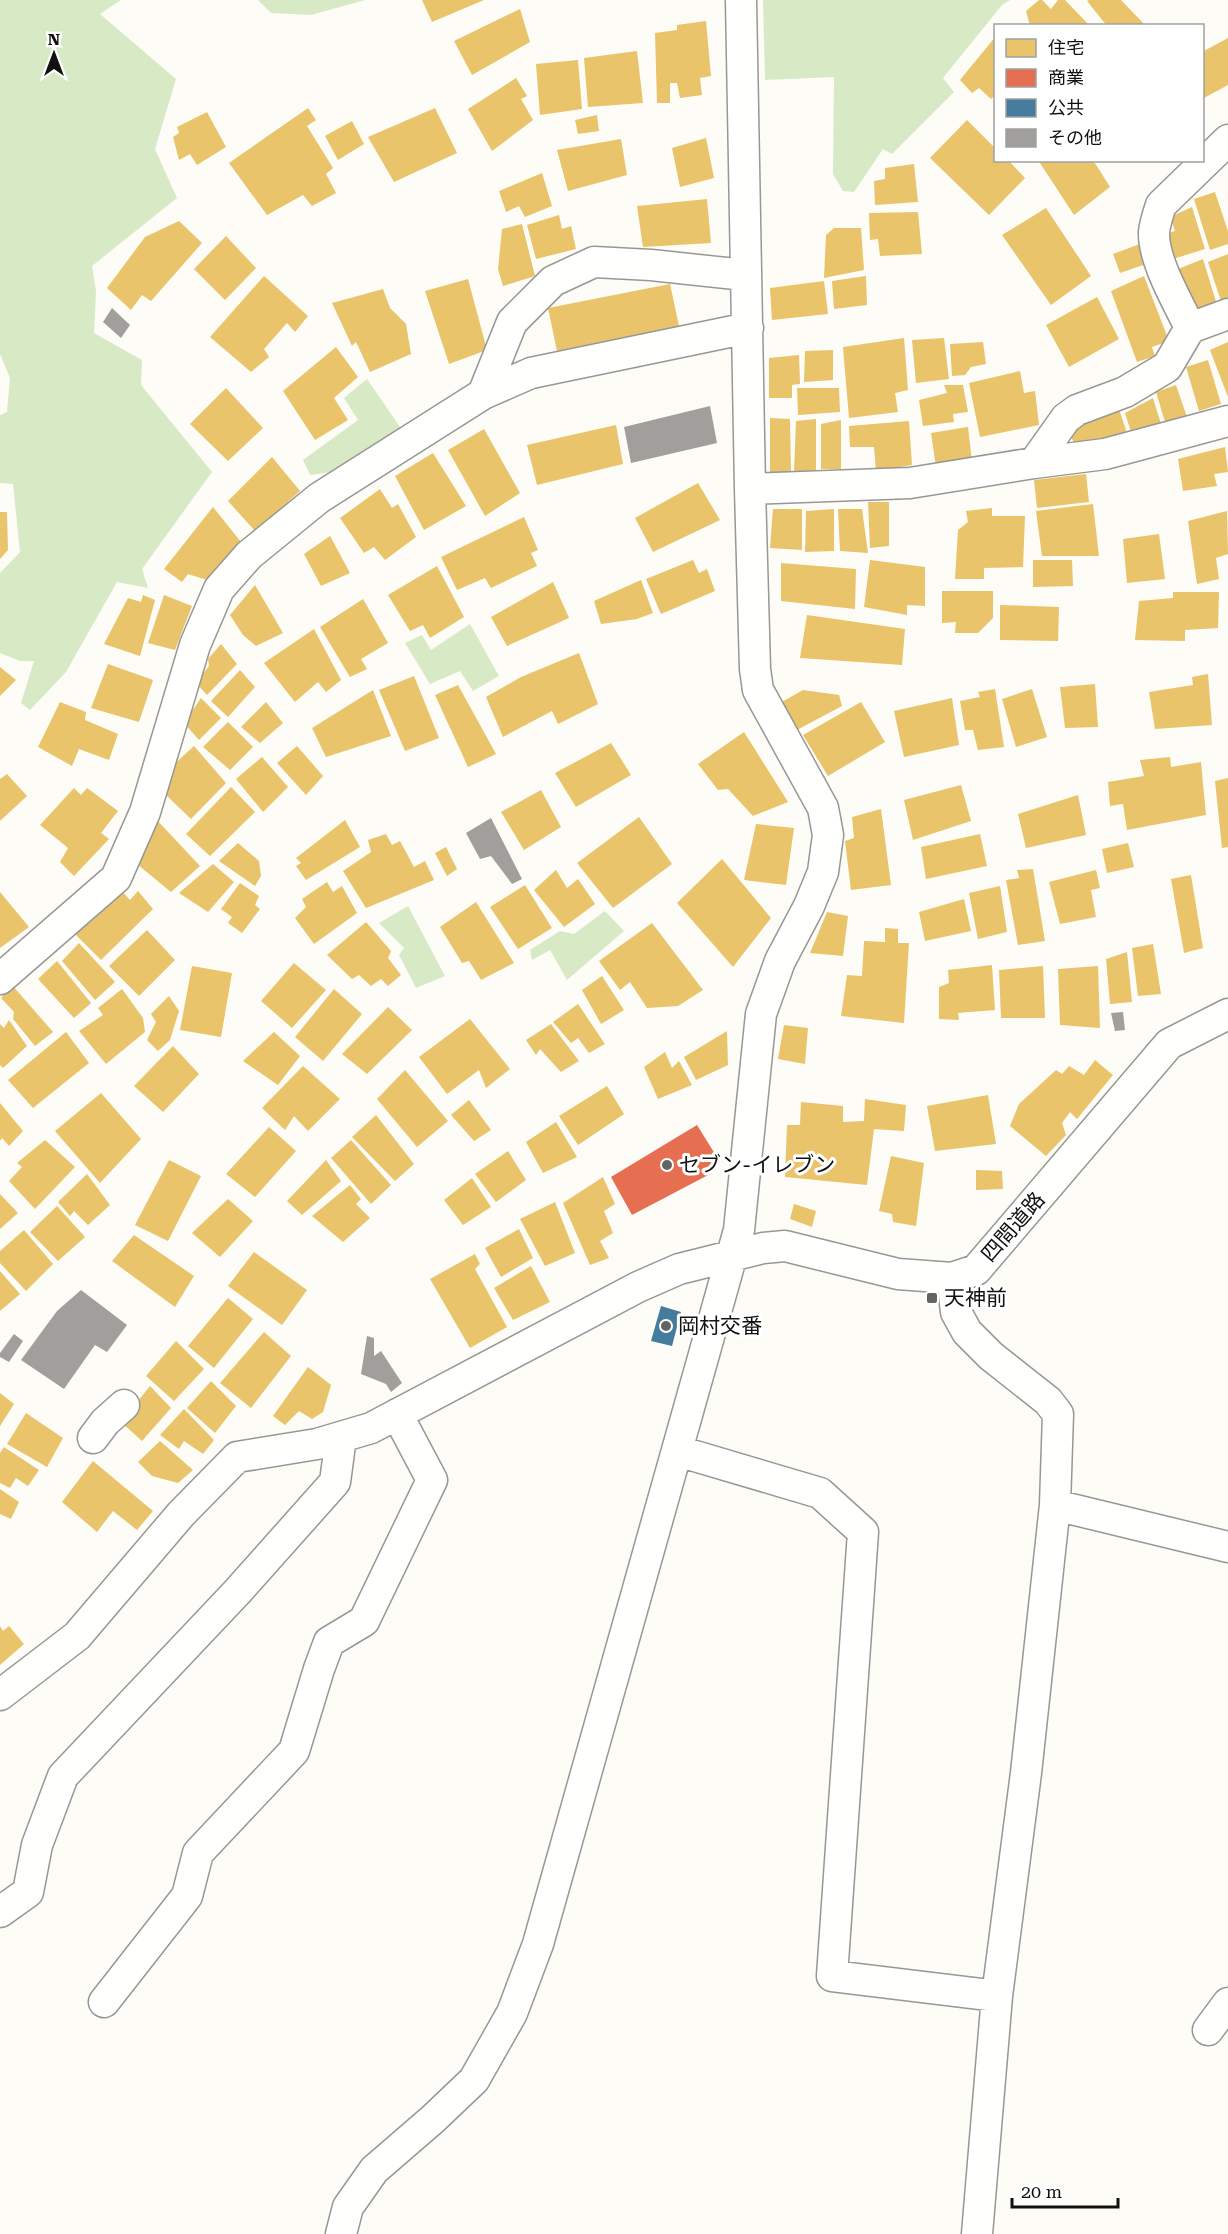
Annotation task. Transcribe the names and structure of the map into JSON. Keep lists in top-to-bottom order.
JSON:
{
  "streets": {
    "street": ["四間道路"]
  },
  "places": {
    "other": ["セブン-イレブン", "岡村交番"],
    "transit": ["天神前"]
  },
  "legend": [
    "住宅",
    "商業",
    "公共",
    "その他"
  ],
  "scale_bar": "20 m",
  "north": "top"
}
